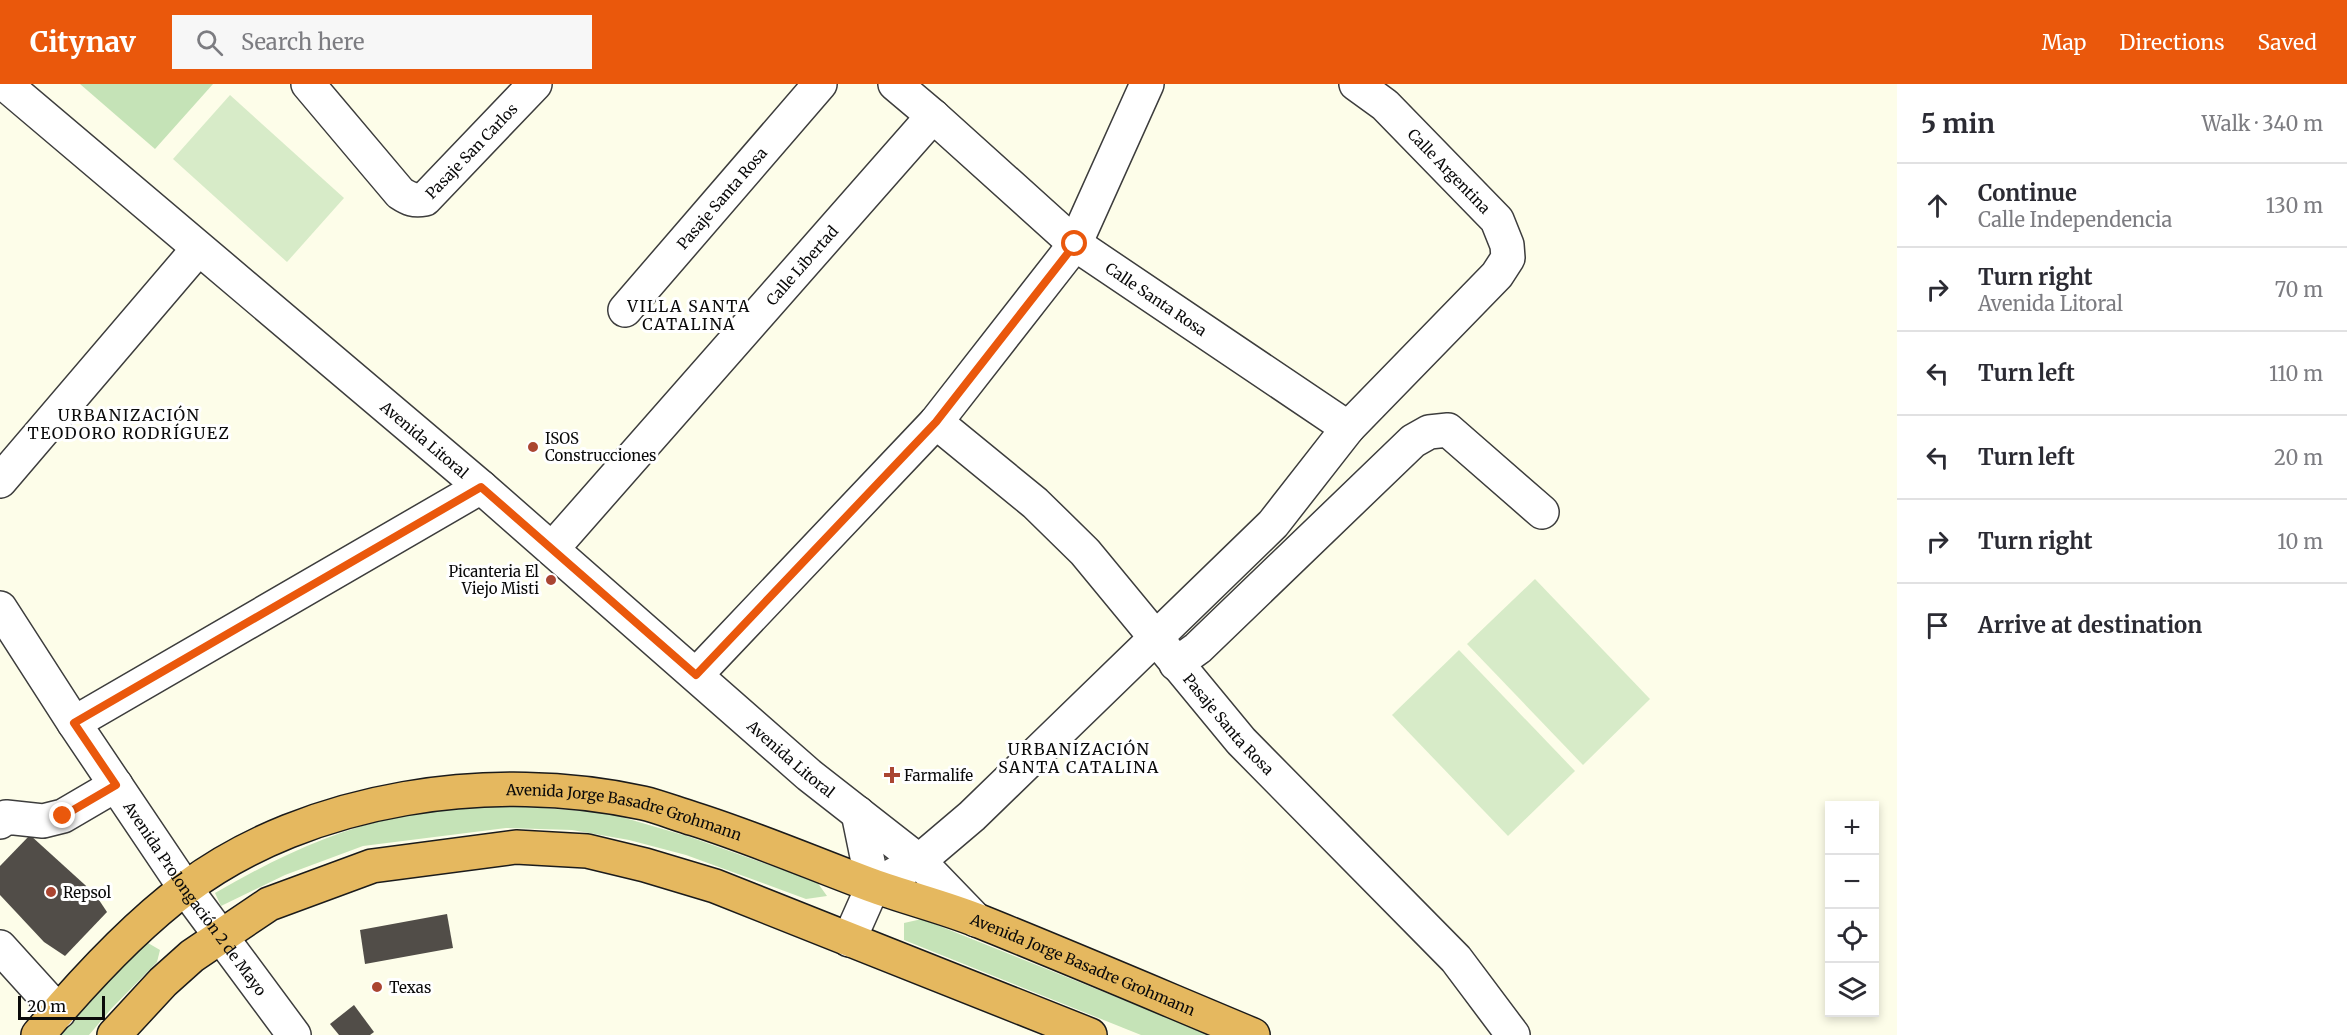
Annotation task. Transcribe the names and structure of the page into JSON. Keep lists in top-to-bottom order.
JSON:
{
  "streets": {
    "highway": ["Avenida Jorge Basadre Grohmann"],
    "street": [
      "Pasaje San Carlos",
      "Calle Argentina",
      "Pasaje Santa Rosa",
      "Calle Libertad",
      "Calle Santa Rosa",
      "Avenida Litoral",
      "Avenida Prolongación 2 de Mayo"
    ]
  },
  "crossings": [
    ["Calle Argentina", "Calle Santa Rosa"],
    ["Calle Libertad", "Calle Santa Rosa"],
    ["Calle Libertad", "Avenida Litoral"],
    ["Avenida Litoral", "Avenida Jorge Basadre Grohmann"],
    ["Avenida Jorge Basadre Grohmann", "Avenida Prolongación 2 de Mayo"]
  ],
  "districts": ["VILLA SANTA CATALINA", "URBANIZACIÓN TEODORO RODRÍGUEZ", "URBANIZACIÓN SANTA CATALINA"],
  "places": {
    "other": [
      "ISOS Construcciones",
      "Picanteria El Viejo Misti",
      "Repsol",
      "Texas"
    ],
    "health": ["Farmalife"]
  },
  "scale_bar": "20 m",
  "page": {
    "header": "Citynav",
    "search": "Search here",
    "nav": ["Map", "Directions", "Saved"],
    "heading": ["5 min", "Walk · 340 m"],
    "list": [
      ["Continue", "Calle Independencia", "130 m"],
      ["Turn right", "Avenida Litoral", "70 m"],
      ["Turn left", "110 m"],
      ["Turn left", "20 m"],
      ["Turn right", "10 m"],
      "Arrive at destination"
    ],
    "map_buttons": ["+", "−"],
    "scale": "20 m"
  }
}
